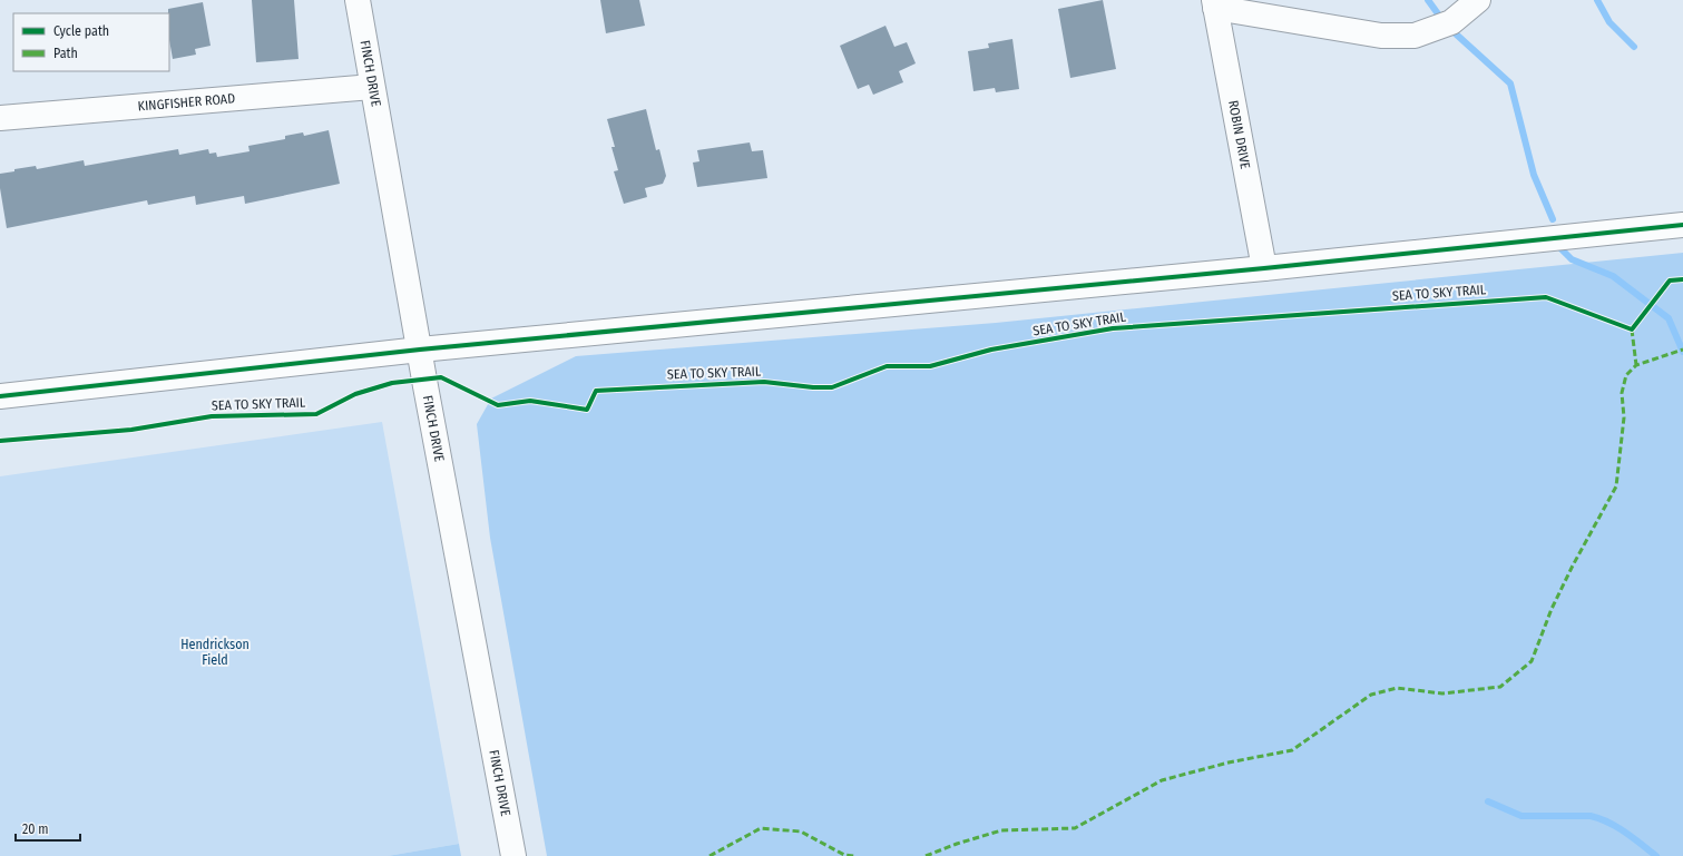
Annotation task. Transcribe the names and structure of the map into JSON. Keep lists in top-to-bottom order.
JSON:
{
  "streets": {
    "street": ["FINCH DRIVE", "KINGFISHER ROAD", "ROBIN DRIVE"],
    "cycle path": ["SEA TO SKY TRAIL"]
  },
  "crossings": [
    ["FINCH DRIVE", "KINGFISHER ROAD"]
  ],
  "parks": ["Hendrickson Field"],
  "legend": ["Cycle path", "Path"],
  "scale_bar": "20 m"
}
